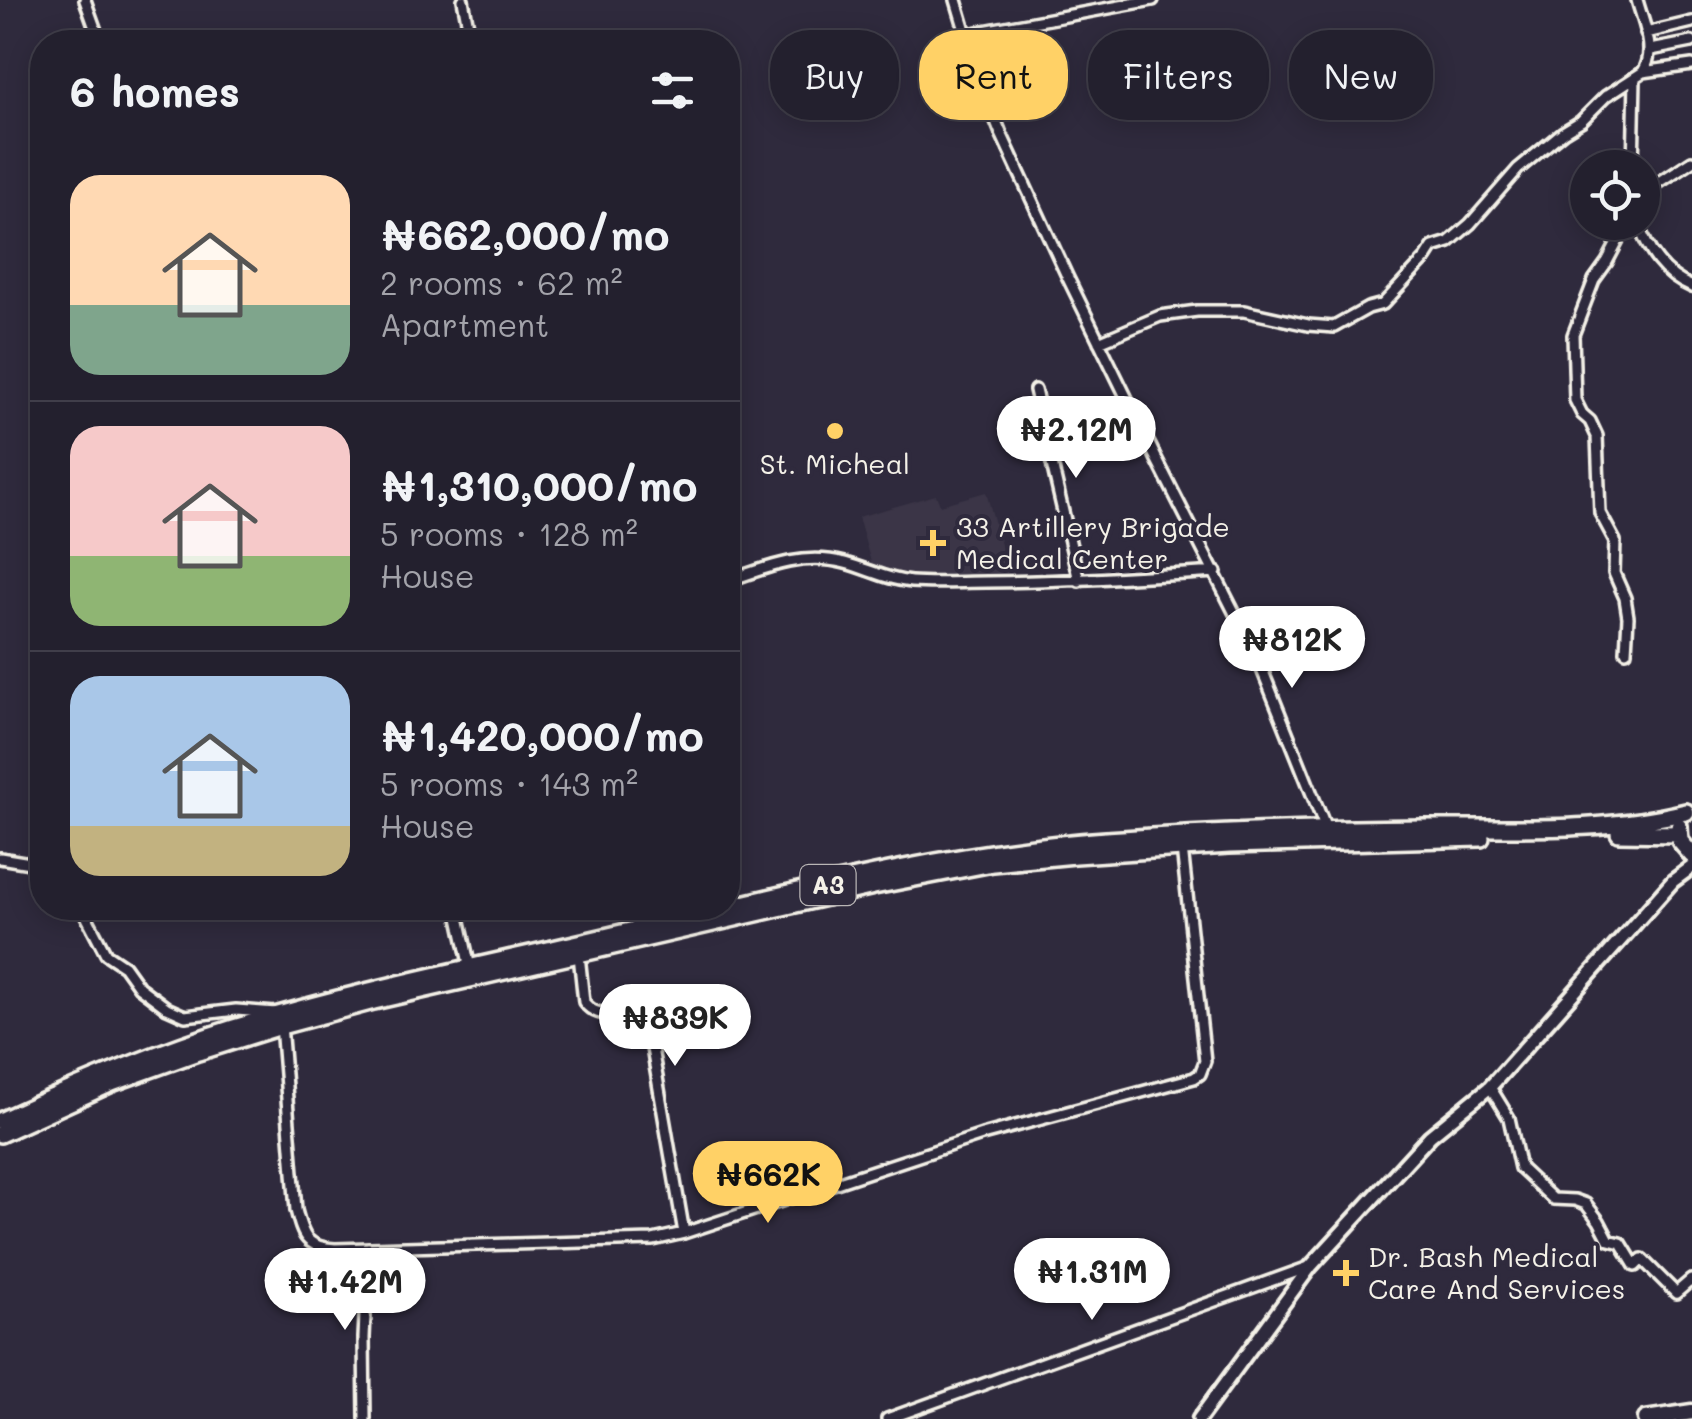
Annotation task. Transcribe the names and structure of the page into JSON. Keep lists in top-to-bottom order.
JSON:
{
  "streets": {
    "highway": ["A3"]
  },
  "places": {
    "other": ["St. Micheal"],
    "health": ["33 Artillery Brigade Medical Center", "Dr. Bash Medical Care And Services"]
  },
  "page": {
    "chip": [
      "Buy",
      "Rent",
      "Filters",
      "New"
    ],
    "heading": "6 homes",
    "list": [
      {
        "name": "₦662,000/mo",
        "note": "2 rooms · 62 m² · Apartment"
      },
      {
        "name": "₦1,310,000/mo",
        "note": "5 rooms · 128 m² · House"
      },
      {
        "name": "₦1,420,000/mo",
        "note": "5 rooms · 143 m² · House"
      }
    ],
    "price": [
      "₦2.12M",
      "₦812K",
      "₦839K",
      "₦662K",
      "₦1.31M",
      "₦1.42M"
    ]
  }
}
